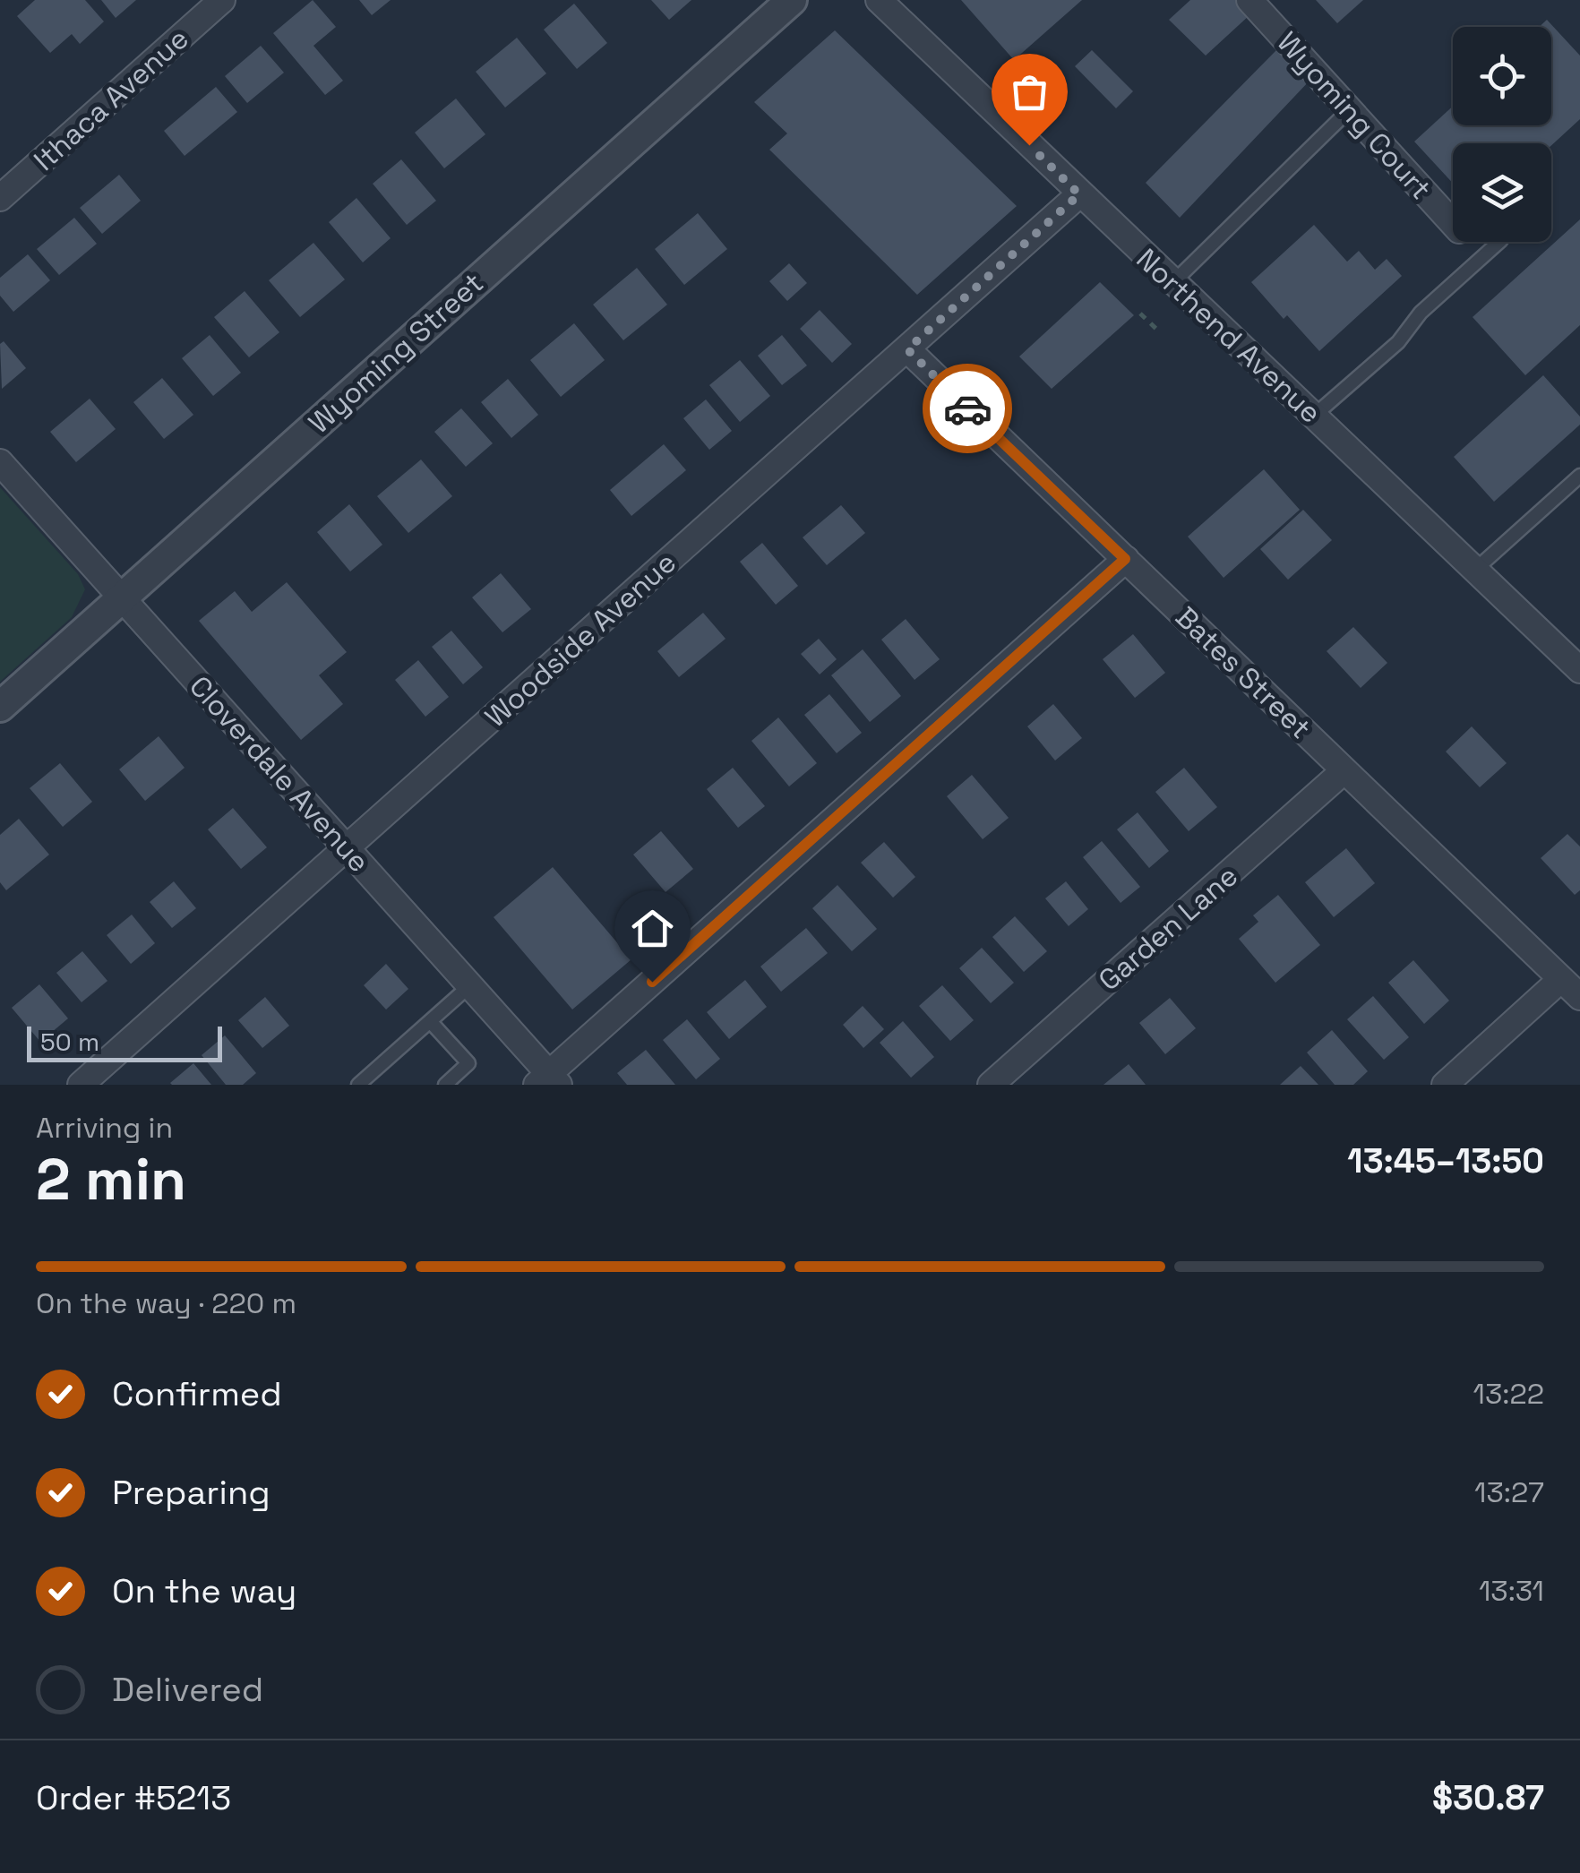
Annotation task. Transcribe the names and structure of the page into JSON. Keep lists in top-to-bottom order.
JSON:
{
  "streets": {
    "street": [
      "Ithaca Avenue",
      "Wyoming Court",
      "Northend Avenue",
      "Wyoming Street",
      "Woodside Avenue",
      "Bates Street",
      "Cloverdale Avenue",
      "Garden Lane"
    ]
  },
  "crossings": [
    ["Northend Avenue", "Woodside Avenue"],
    ["Wyoming Street", "Cloverdale Avenue"],
    ["Woodside Avenue", "Bates Street"],
    ["Woodside Avenue", "Cloverdale Avenue"],
    ["Bates Street", "Garden Lane"]
  ],
  "scale_bar": "50 m",
  "page": {
    "scale": "50 m",
    "heading": ["2 min", "Arriving in", "13:45–13:50"],
    "panel": ["Order #5213", "$30.87"],
    "bar": "On the way · 220 m",
    "list": [
      ["Confirmed", "13:22"],
      ["Preparing", "13:27"],
      ["On the way", "13:31"],
      "Delivered"
    ]
  }
}
